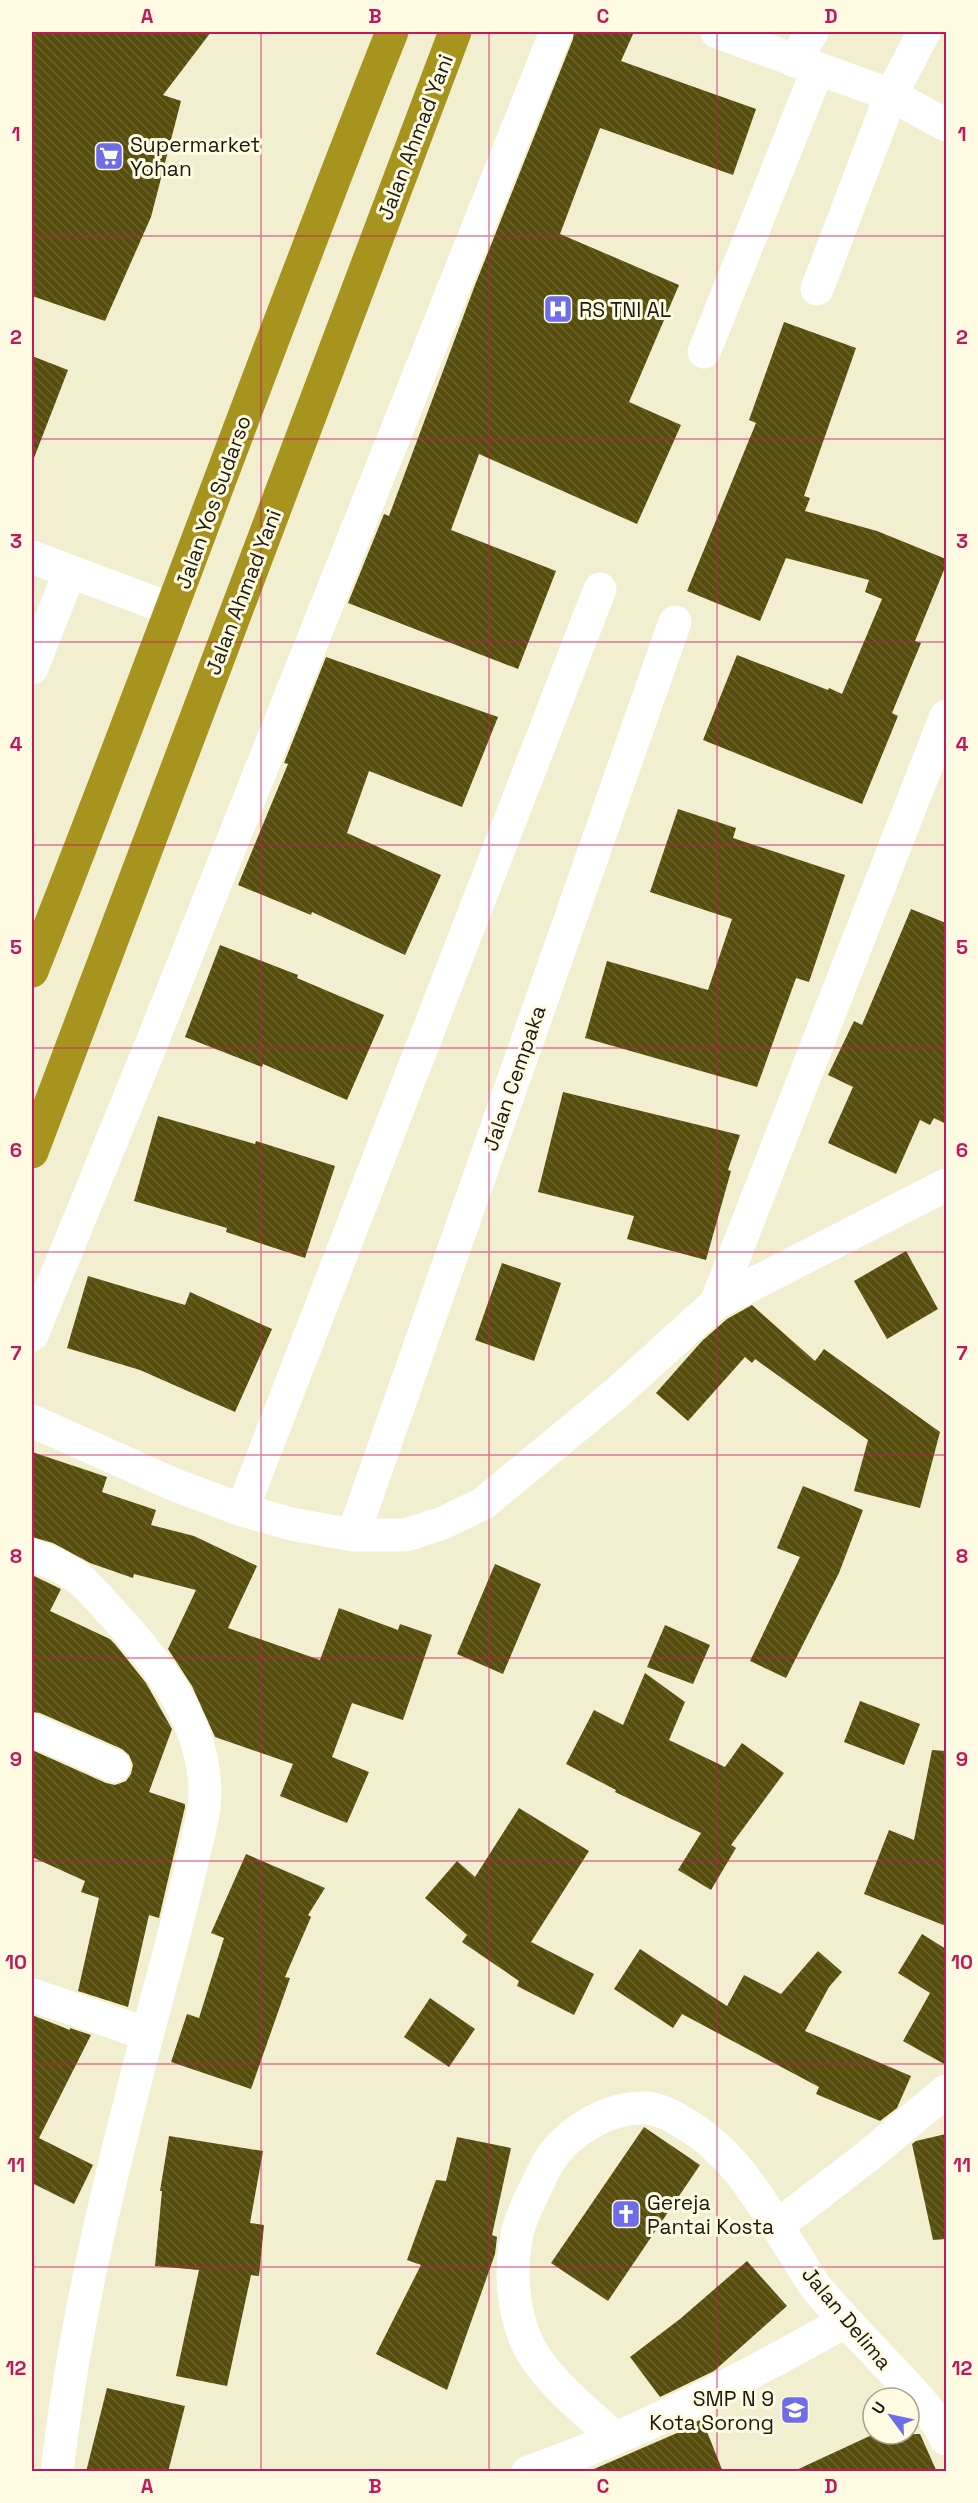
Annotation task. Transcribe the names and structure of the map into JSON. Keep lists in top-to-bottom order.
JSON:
{
  "streets": {
    "highway": ["Jalan Ahmad Yani", "Jalan Yos Sudarso"],
    "street": ["Jalan Cempaka", "Jalan Delima"]
  },
  "places": {
    "supermarket": ["Supermarket Yohan"],
    "hospital": ["RS TNI AL"],
    "church": ["Gereja Pantai Kosta"],
    "school or university": ["SMP N 9 Kota Sorong"]
  },
  "north": "top left",
  "grid": {
    "columns": [
      "A",
      "B",
      "C",
      "D"
    ],
    "rows": [
      "1",
      "2",
      "3",
      "4",
      "5",
      "6",
      "7",
      "8",
      "9",
      "10",
      "11",
      "12"
    ]
  }
}
